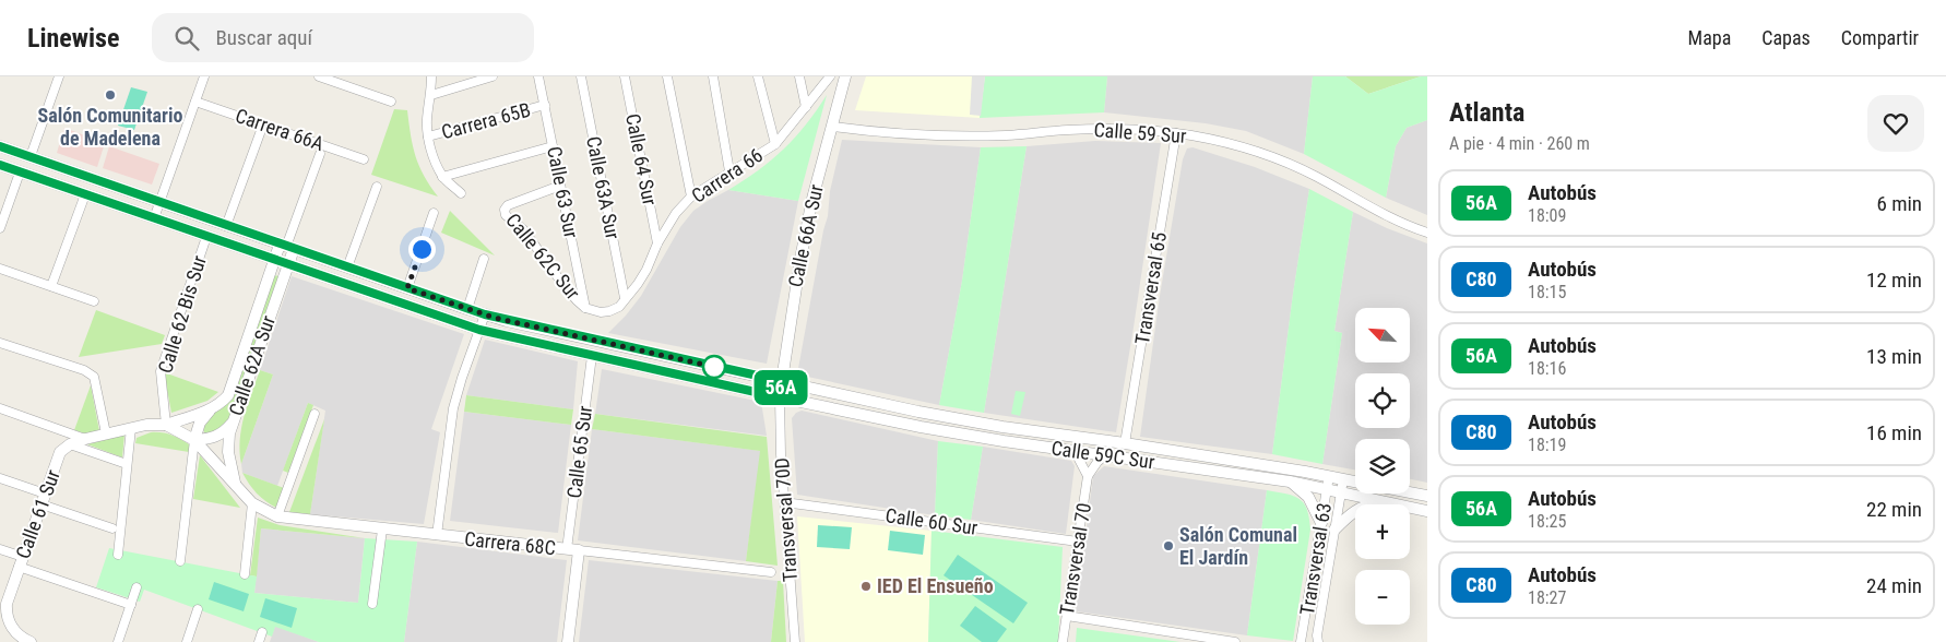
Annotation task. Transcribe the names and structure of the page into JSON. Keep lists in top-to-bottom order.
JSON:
{
  "streets": {
    "street": [
      "Carrera 65B",
      "Carrera 66A",
      "Calle 59 Sur",
      "Calle 64 Sur",
      "Carrera 66",
      "Calle 63A Sur",
      "Calle 63 Sur",
      "Calle 66A Sur",
      "Calle 62C Sur",
      "Transversal 65",
      "Calle 62 Bis Sur",
      "Calle 62A Sur",
      "Calle 65 Sur",
      "Calle 59C Sur",
      "Calle 61 Sur",
      "Transversal 70D",
      "Calle 60 Sur",
      "Carrera 68C",
      "Transversal 70",
      "Transversal 63"
    ]
  },
  "crossings": [
    ["Carrera 65B", "Calle 63 Sur"],
    ["Calle 59 Sur", "Calle 66A Sur"],
    ["Calle 59 Sur", "Transversal 65"],
    ["Calle 64 Sur", "Carrera 66"],
    ["Carrera 66", "Calle 63A Sur"],
    ["Carrera 66", "Calle 63 Sur"],
    ["Carrera 66", "Calle 62C Sur"],
    ["Calle 63 Sur", "Calle 62C Sur"],
    ["Calle 66A Sur", "Calle 59C Sur"],
    ["Calle 66A Sur", "Transversal 70D"],
    ["Transversal 65", "Calle 59C Sur"],
    ["Calle 62 Bis Sur", "Calle 62A Sur"],
    ["Calle 62 Bis Sur", "Calle 59C Sur"],
    ["Calle 62 Bis Sur", "Carrera 68C"],
    ["Calle 62A Sur", "Calle 59C Sur"],
    ["Calle 62A Sur", "Calle 61 Sur"],
    ["Calle 62A Sur", "Carrera 68C"],
    ["Calle 65 Sur", "Calle 59C Sur"],
    ["Calle 65 Sur", "Carrera 68C"],
    ["Calle 59C Sur", "Transversal 70D"],
    ["Calle 59C Sur", "Transversal 70"],
    ["Calle 59C Sur", "Transversal 63"],
    ["Transversal 70D", "Calle 60 Sur"],
    ["Calle 60 Sur", "Transversal 70"]
  ],
  "places": ["Salón Comunitario de Madelena", "Salón Comunal El Jardín", "IED El Ensueño"],
  "lines": ["bus line 56A"],
  "north": "top left",
  "page": {
    "header": "Linewise",
    "search": "Buscar aquí",
    "nav": ["Mapa", "Capas", "Compartir"],
    "on_map": "56A",
    "heading": ["Atlanta", "A pie · 4 min · 260 m"],
    "list": [
      {
        "mark": "56A",
        "name": "Autobús",
        "note": "18:09",
        "value": "6 min"
      },
      {
        "mark": "C80",
        "name": "Autobús",
        "note": "18:15",
        "value": "12 min"
      },
      {
        "mark": "56A",
        "name": "Autobús",
        "note": "18:16",
        "value": "13 min"
      },
      {
        "mark": "C80",
        "name": "Autobús",
        "note": "18:19",
        "value": "16 min"
      },
      {
        "mark": "56A",
        "name": "Autobús",
        "note": "18:25",
        "value": "22 min"
      },
      {
        "mark": "C80",
        "name": "Autobús",
        "note": "18:27",
        "value": "24 min"
      }
    ],
    "map_buttons": ["+", "−"]
  }
}
